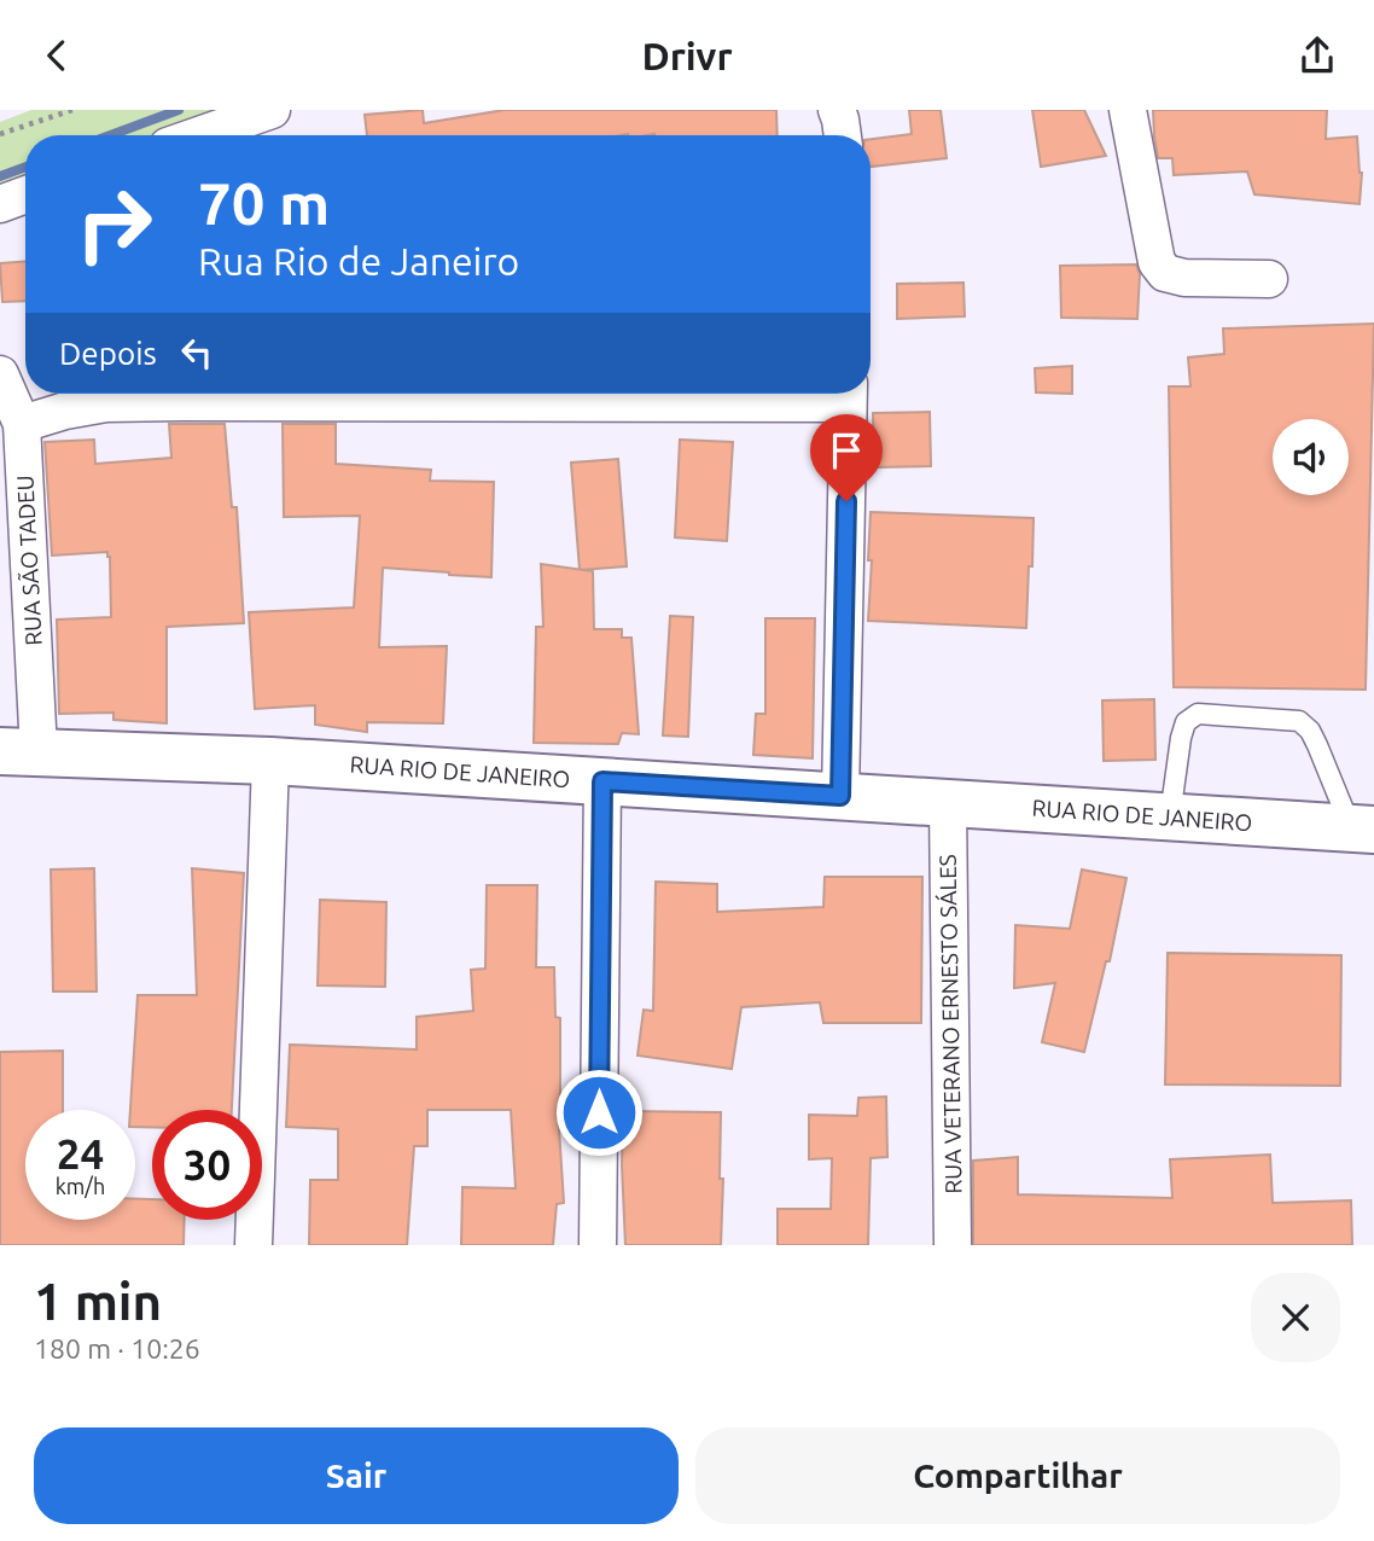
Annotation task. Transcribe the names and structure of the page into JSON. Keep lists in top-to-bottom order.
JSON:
{
  "streets": {
    "main road": ["RUA RIO DE JANEIRO"],
    "street": ["RUA SÃO TADEU", "RUA VETERANO ERNESTO SÁLES"]
  },
  "crossings": [
    ["RUA SÃO TADEU", "RUA RIO DE JANEIRO"],
    ["RUA RIO DE JANEIRO", "RUA VETERANO ERNESTO SÁLES"]
  ],
  "page": {
    "header": "Drivr",
    "turn": ["70 m", "Rua Rio de Janeiro"],
    "then": "Depois",
    "speed": "24 km/h",
    "limit": "30",
    "heading": ["1 min", "180 m · 10:26"],
    "buttons": ["Sair", "Compartilhar"]
  }
}
